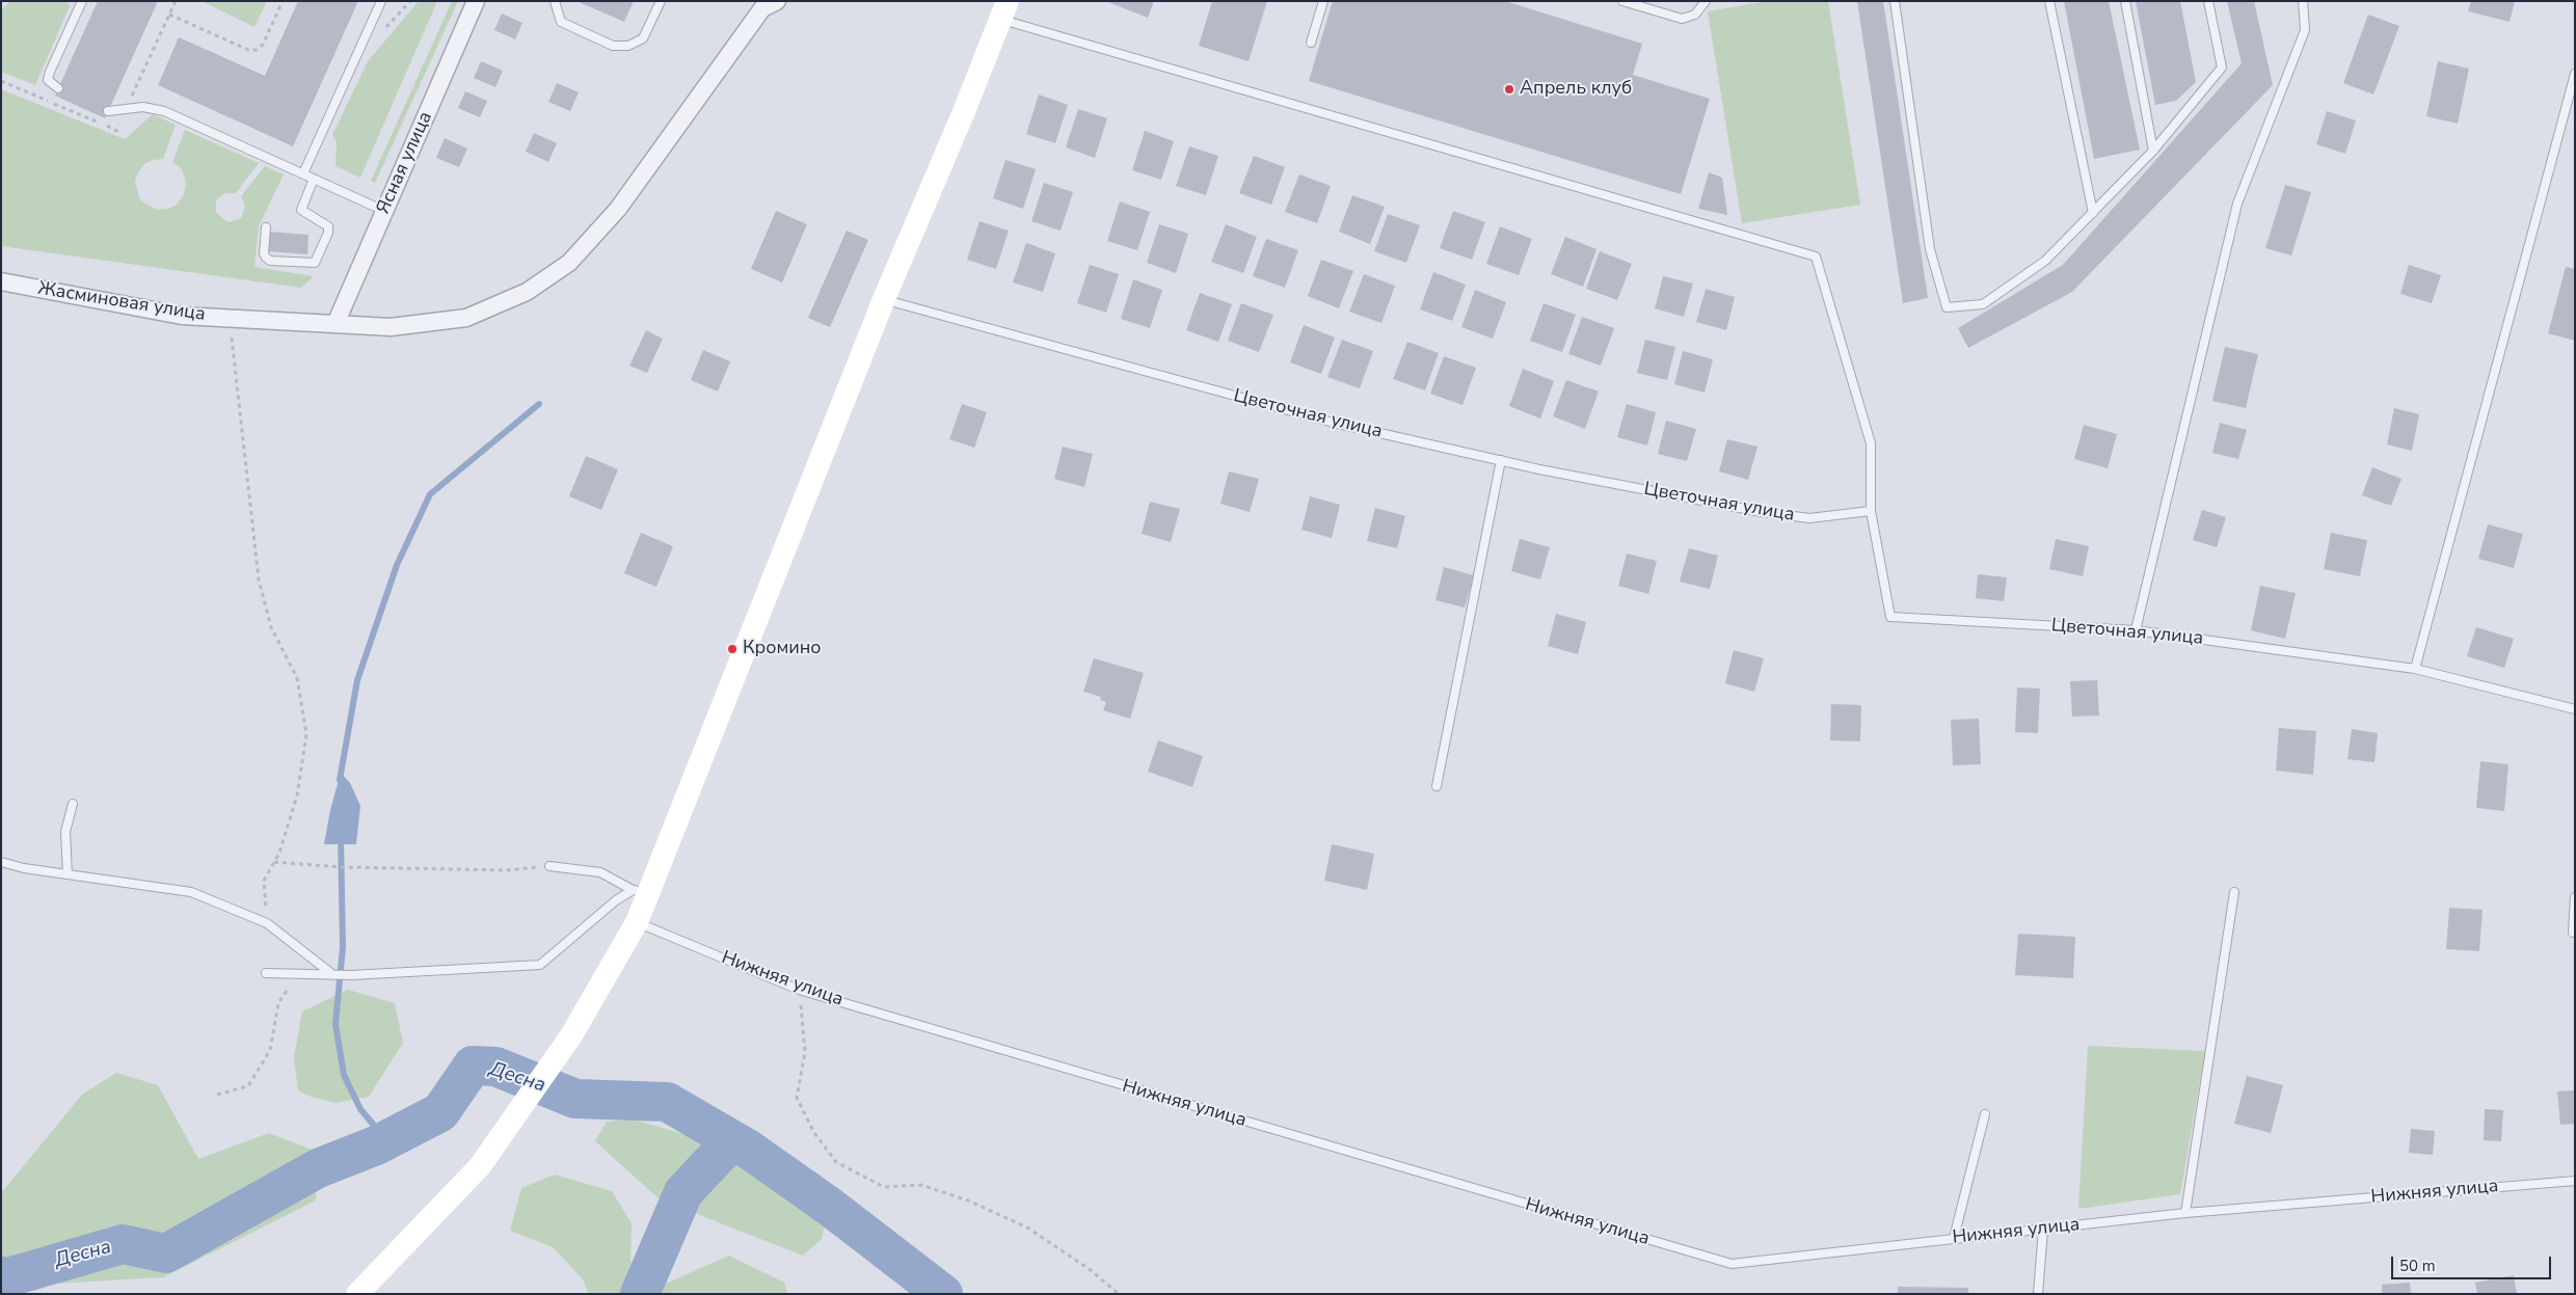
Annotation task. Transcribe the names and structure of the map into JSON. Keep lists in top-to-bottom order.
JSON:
{
  "streets": {
    "street": ["Ясная улица", "Жасминовая улица"],
    "lane": ["Цветочная улица", "Нижняя улица"]
  },
  "crossings": [
    ["Ясная улица", "Жасминовая улица"]
  ],
  "water": ["Десна"],
  "places": ["Апрель клуб", "Кромино"],
  "scale_bar": "50 m"
}
